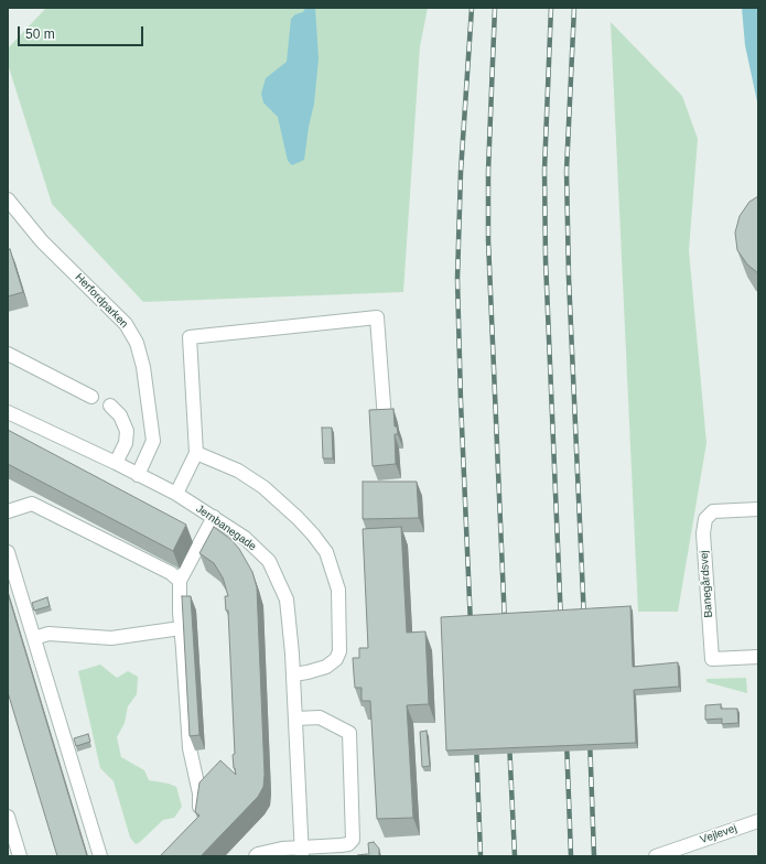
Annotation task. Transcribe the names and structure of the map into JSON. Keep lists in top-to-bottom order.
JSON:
{
  "streets": {
    "street": [
      "Herfordparken",
      "Jernbanegade",
      "Banegårdsvej",
      "Vejlevej"
    ]
  },
  "crossings": [
    ["Herfordparken", "Jernbanegade"]
  ],
  "scale_bar": "50 m"
}
